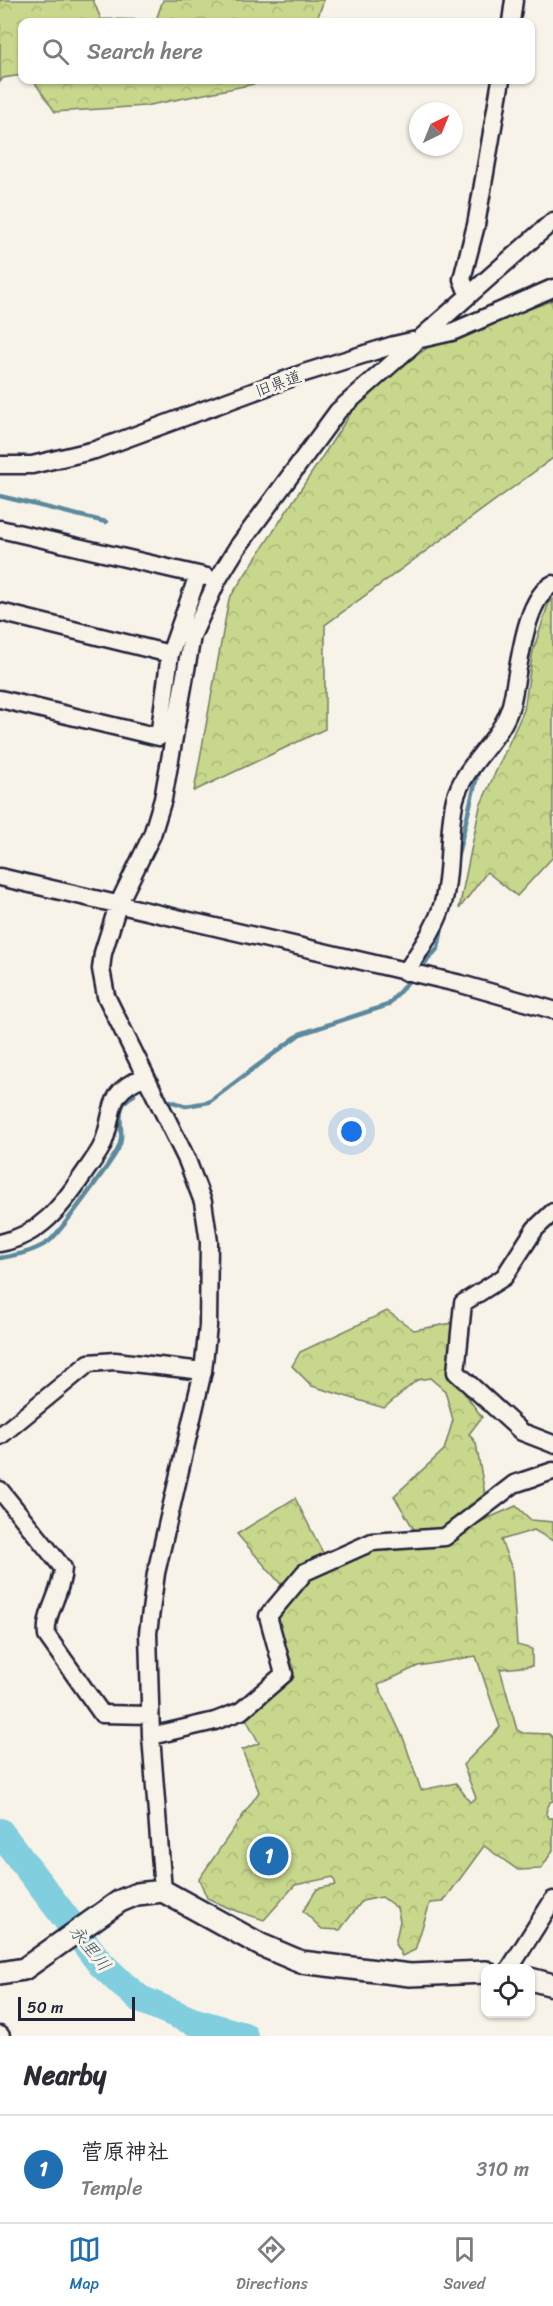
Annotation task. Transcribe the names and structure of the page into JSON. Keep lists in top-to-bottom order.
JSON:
{
  "streets": {
    "street": ["旧県道"]
  },
  "water": ["永里川"],
  "scale_bar": "50 m",
  "north": "top right",
  "page": {
    "search": "Search here",
    "pins": "1",
    "scale": "50 m",
    "heading": "Nearby",
    "list": [
      {
        "mark": "1",
        "name": "菅原神社",
        "note": "Temple",
        "value": "310 m"
      }
    ],
    "nav": ["Map", "Directions", "Saved"]
  }
}
